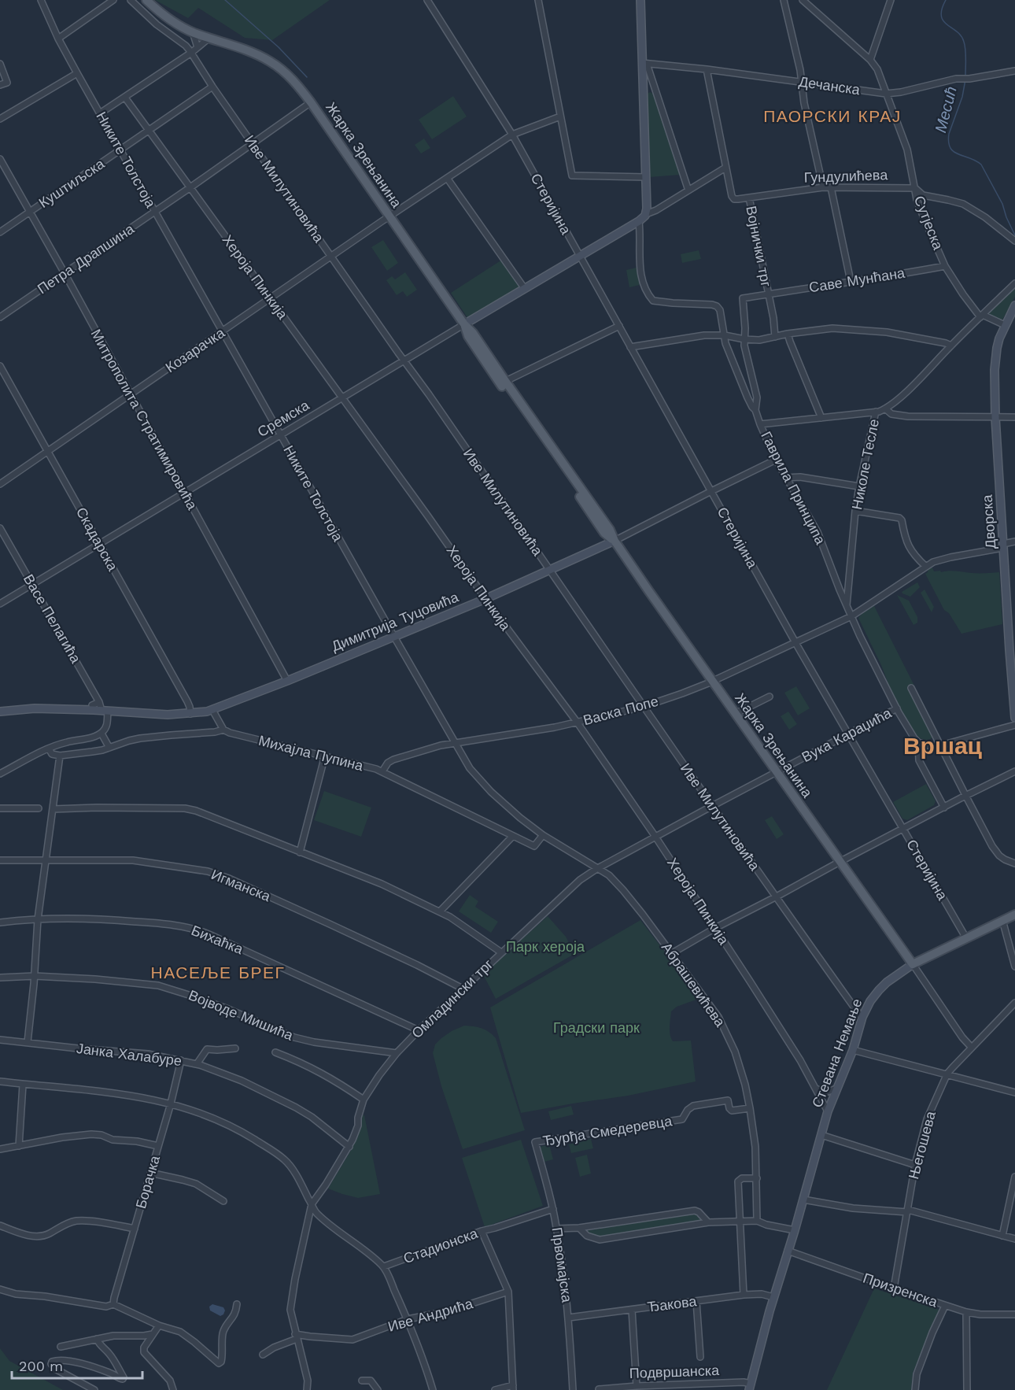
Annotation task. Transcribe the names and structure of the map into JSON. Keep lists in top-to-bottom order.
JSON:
{
  "streets": {
    "main road": ["Жарка Зрењанина", "Стевана Немање"],
    "street": [
      "Дечанска",
      "Никите Толстоја",
      "Гундулићева",
      "Куштиљска",
      "Иве Милутиновића",
      "Стеријина",
      "Сутјеска",
      "Војнички трг",
      "Петра Драпшина",
      "Хероја Пинкија",
      "Саве Мунћана",
      "Козарачка",
      "Сремска",
      "Митрополита Стратимировића",
      "Николе Тесле",
      "Гаврила Принципа",
      "Дворска",
      "Скадарска",
      "Васе Пелагића",
      "Димитрија Туцовића",
      "Васка Попе",
      "Вука Караџића",
      "Михајла Пупина",
      "Игманска",
      "Бихаћка",
      "Абрашевићева",
      "Омладински трг",
      "Војводе Мишића",
      "Јанка Халабуре",
      "Ђурђа Смедеревца",
      "Његошева",
      "Борачка",
      "Стадионска",
      "Првомајска",
      "Призренска",
      "Ђакова",
      "Иве Андрића",
      "Подвршанска"
    ]
  },
  "crossings": [
    ["Дечанска", "Сутјеска"],
    ["Жарка Зрењанина", "Петра Драпшина"],
    ["Жарка Зрењанина", "Козарачка"],
    ["Жарка Зрењанина", "Сремска"],
    ["Жарка Зрењанина", "Димитрија Туцовића"],
    ["Жарка Зрењанина", "Васка Попе"],
    ["Жарка Зрењанина", "Вука Караџића"],
    ["Жарка Зрењанина", "Стевана Немање"],
    ["Никите Толстоја", "Куштиљска"],
    ["Никите Толстоја", "Петра Драпшина"],
    ["Никите Толстоја", "Козарачка"],
    ["Никите Толстоја", "Сремска"],
    ["Никите Толстоја", "Димитрија Туцовића"],
    ["Никите Толстоја", "Васка Попе"],
    ["Никите Толстоја", "Вука Караџића"],
    ["Никите Толстоја", "Михајла Пупина"],
    ["Никите Толстоја", "Абрашевићева"],
    ["Никите Толстоја", "Омладински трг"],
    ["Гундулићева", "Сутјеска"],
    ["Гундулићева", "Војнички трг"],
    ["Куштиљска", "Иве Милутиновића"],
    ["Куштиљска", "Хероја Пинкија"],
    ["Куштиљска", "Митрополита Стратимировића"],
    ["Иве Милутиновића", "Петра Драпшина"],
    ["Иве Милутиновића", "Козарачка"],
    ["Иве Милутиновића", "Сремска"],
    ["Иве Милутиновића", "Димитрија Туцовића"],
    ["Иве Милутиновића", "Васка Попе"],
    ["Иве Милутиновића", "Вука Караџића"],
    ["Иве Милутиновића", "Стевана Немање"],
    ["Стеријина", "Козарачка"],
    ["Стеријина", "Сремска"],
    ["Стеријина", "Димитрија Туцовића"],
    ["Стеријина", "Васка Попе"],
    ["Стеријина", "Вука Караџића"],
    ["Стеријина", "Стевана Немање"],
    ["Сутјеска", "Саве Мунћана"],
    ["Сутјеска", "Николе Тесле"],
    ["Војнички трг", "Саве Мунћана"],
    ["Петра Драпшина", "Хероја Пинкија"],
    ["Петра Драпшина", "Митрополита Стратимировића"],
    ["Хероја Пинкија", "Козарачка"],
    ["Хероја Пинкија", "Сремска"],
    ["Хероја Пинкија", "Димитрија Туцовића"],
    ["Хероја Пинкија", "Васка Попе"],
    ["Хероја Пинкија", "Вука Караџића"],
    ["Хероја Пинкија", "Стевана Немање"],
    ["Козарачка", "Митрополита Стратимировића"],
    ["Козарачка", "Скадарска"],
    ["Сремска", "Митрополита Стратимировића"],
    ["Сремска", "Скадарска"],
    ["Сремска", "Васе Пелагића"],
    ["Митрополита Стратимировића", "Димитрија Туцовића"],
    ["Николе Тесле", "Гаврила Принципа"],
    ["Гаврила Принципа", "Димитрија Туцовића"],
    ["Гаврила Принципа", "Васка Попе"],
    ["Гаврила Принципа", "Вука Караџића"],
    ["Дворска", "Васка Попе"],
    ["Скадарска", "Димитрија Туцовића"],
    ["Васе Пелагића", "Димитрија Туцовића"],
    ["Васка Попе", "Михајла Пупина"],
    ["Вука Караџића", "Абрашевићева"],
    ["Вука Караџића", "Омладински трг"],
    ["Игманска", "Омладински трг"],
    ["Бихаћка", "Омладински трг"],
    ["Абрашевићева", "Омладински трг"],
    ["Абрашевићева", "Ђурђа Смедеревца"],
    ["Омладински трг", "Војводе Мишића"],
    ["Стевана Немање", "Призренска"],
    ["Стевана Немање", "Подвршанска"],
    ["Јанка Халабуре", "Борачка"],
    ["Ђурђа Смедеревца", "Првомајска"],
    ["Његошева", "Призренска"],
    ["Стадионска", "Првомајска"],
    ["Стадионска", "Иве Андрића"],
    ["Првомајска", "Ђакова"],
    ["Призренска", "Подвршанска"],
    ["Ђакова", "Подвршанска"]
  ],
  "districts": ["ПАОРСКИ КРАЈ", "Вршац", "НАСЕЉЕ БРЕГ"],
  "water": ["Месић"],
  "parks": ["Парк хероја", "Градски парк"],
  "scale_bar": "200 m"
}
